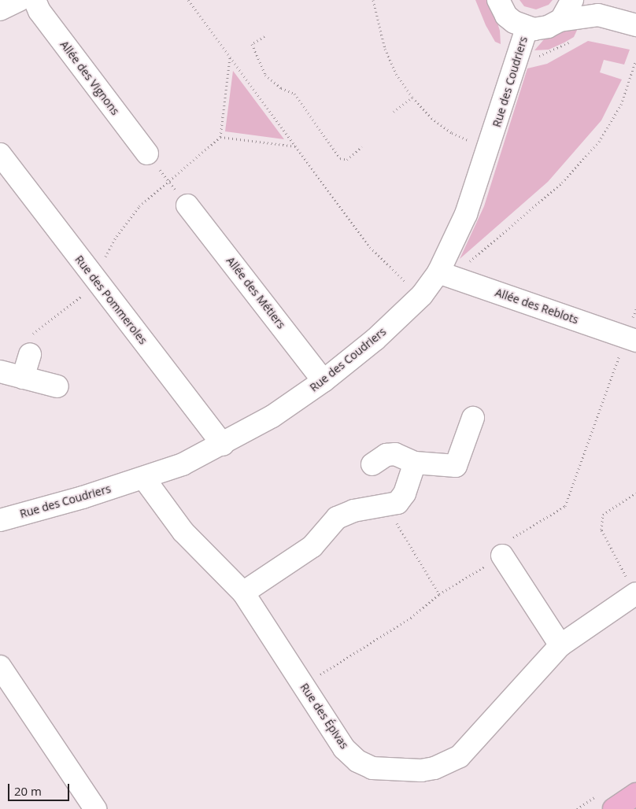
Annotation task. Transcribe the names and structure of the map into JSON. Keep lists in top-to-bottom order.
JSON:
{
  "streets": {
    "street": [
      "Allée des Vignons",
      "Rue des Coudriers",
      "Allée des Métiers",
      "Rue des Pommeroles",
      "Allée des Reblots",
      "Rue des Épivas"
    ]
  },
  "crossings": [
    ["Rue des Coudriers", "Allée des Métiers"],
    ["Rue des Coudriers", "Rue des Pommeroles"],
    ["Rue des Coudriers", "Allée des Reblots"],
    ["Rue des Coudriers", "Rue des Épivas"]
  ],
  "scale_bar": "20 m"
}
